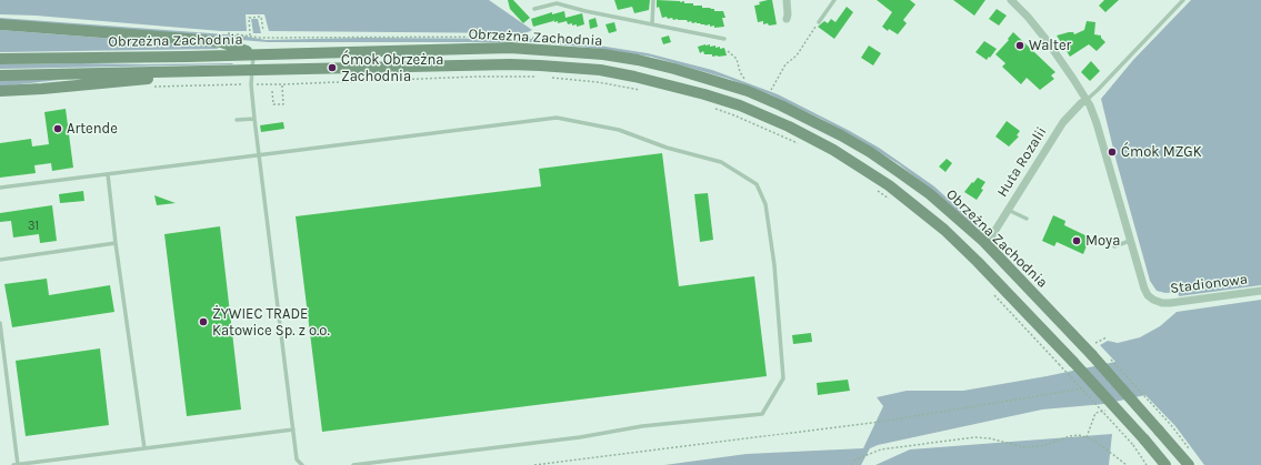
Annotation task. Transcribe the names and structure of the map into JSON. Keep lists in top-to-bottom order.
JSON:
{
  "streets": {
    "street": ["Obrzeżna Zachodnia", "Huta Rozalii", "Stadionowa"]
  },
  "crossings": [
    ["Obrzeżna Zachodnia", "Huta Rozalii"],
    ["Huta Rozalii", "Stadionowa"]
  ],
  "places": [
    "Walter",
    "Ćmok Obrzeżna Zachodnia",
    "Artende",
    "Ćmok MZGK",
    "Moya",
    "ŻYWIEC TRADE Katowice Sp. z o.o."
  ],
  "house_numbers": ["31"]
}
